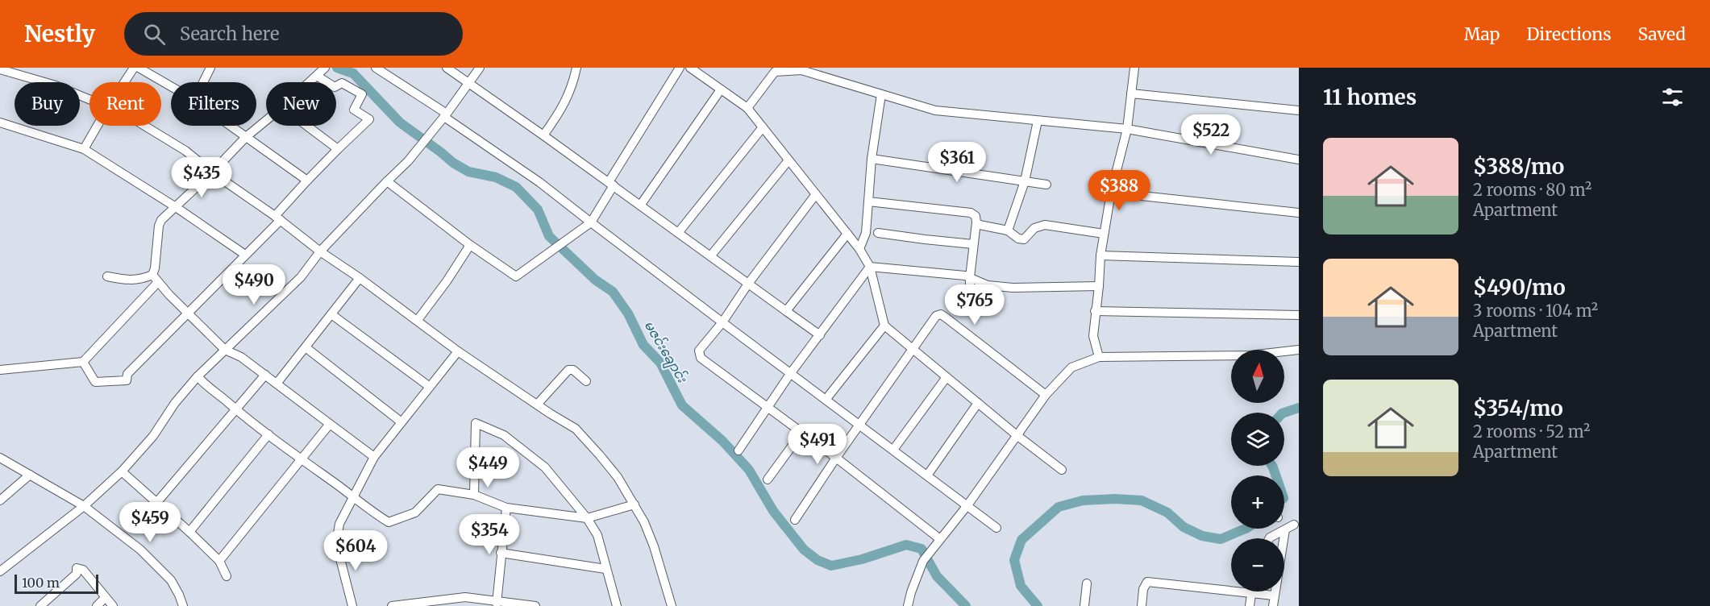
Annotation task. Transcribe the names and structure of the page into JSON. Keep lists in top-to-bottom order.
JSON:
{
  "water": ["မဇင်းချောင်း"],
  "scale_bar": "100 m",
  "north": "top",
  "page": {
    "header": "Nestly",
    "search": "Search here",
    "nav": ["Map", "Directions", "Saved"],
    "heading": "11 homes",
    "chip": [
      "Buy",
      "Rent",
      "Filters",
      "New"
    ],
    "price": [
      "$522",
      "$361",
      "$435",
      "$388",
      "$490",
      "$765",
      "$491",
      "$449",
      "$459",
      "$354",
      "$604"
    ],
    "list": [
      {
        "name": "$388/mo",
        "note": "2 rooms · 80 m² · Apartment"
      },
      {
        "name": "$490/mo",
        "note": "3 rooms · 104 m² · Apartment"
      },
      {
        "name": "$354/mo",
        "note": "2 rooms · 52 m² · Apartment"
      }
    ],
    "map_buttons": ["+", "−"],
    "scale": "100 m"
  }
}
